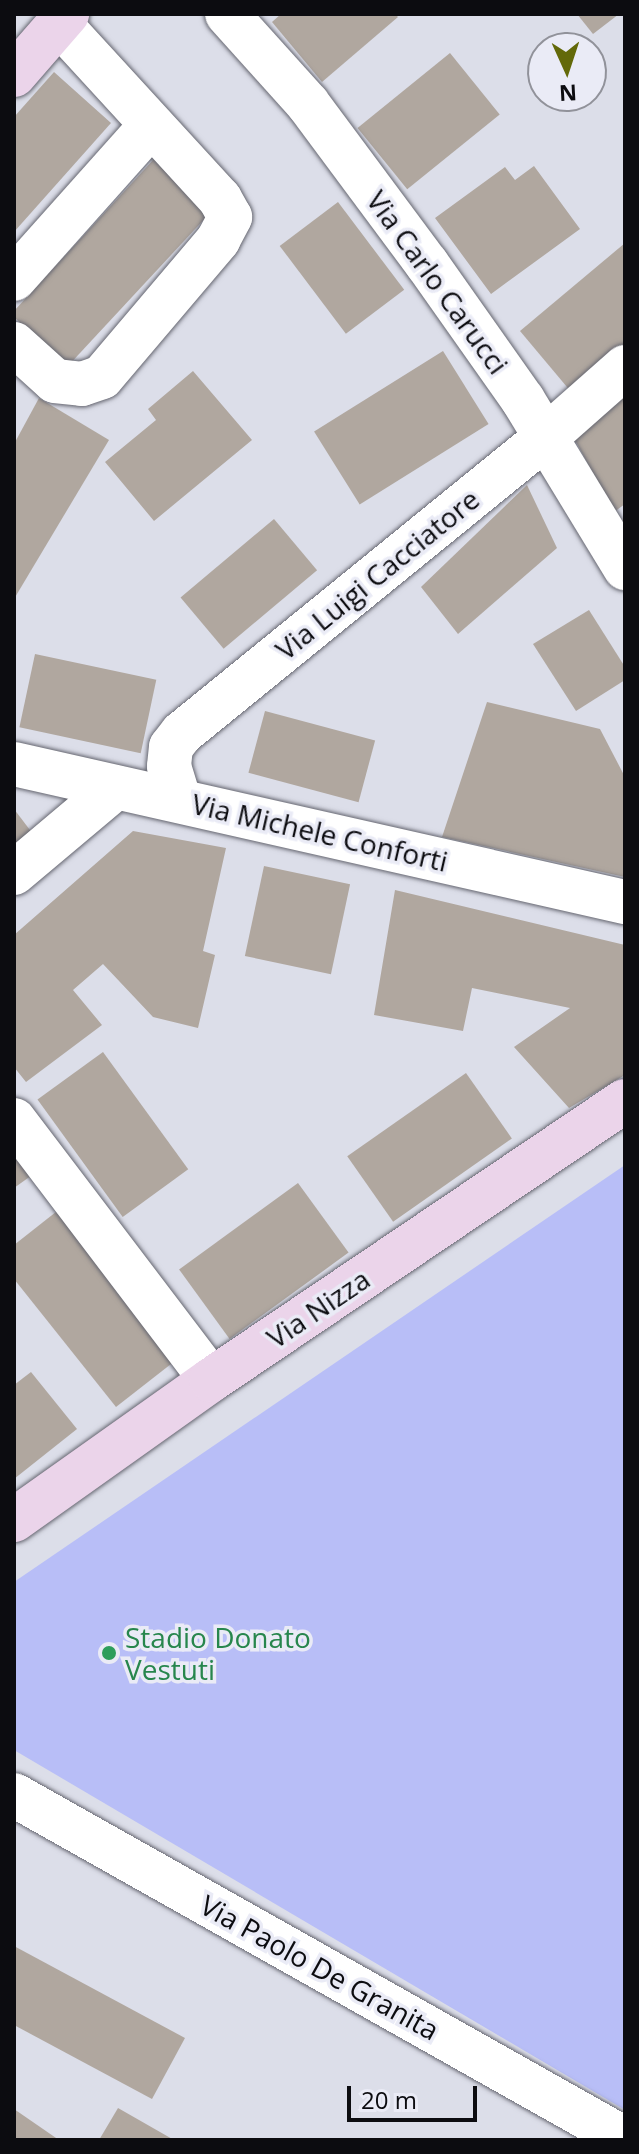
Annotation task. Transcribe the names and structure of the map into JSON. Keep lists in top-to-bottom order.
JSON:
{
  "streets": {
    "main road": ["Via Nizza"],
    "street": [
      "Via Carlo Carucci",
      "Via Luigi Cacciatore",
      "Via Michele Conforti",
      "Via Paolo De Granita"
    ]
  },
  "crossings": [
    ["Via Carlo Carucci", "Via Luigi Cacciatore"],
    ["Via Luigi Cacciatore", "Via Michele Conforti"]
  ],
  "places": ["Stadio Donato Vestuti"],
  "scale_bar": "20 m",
  "north": "bottom"
}
